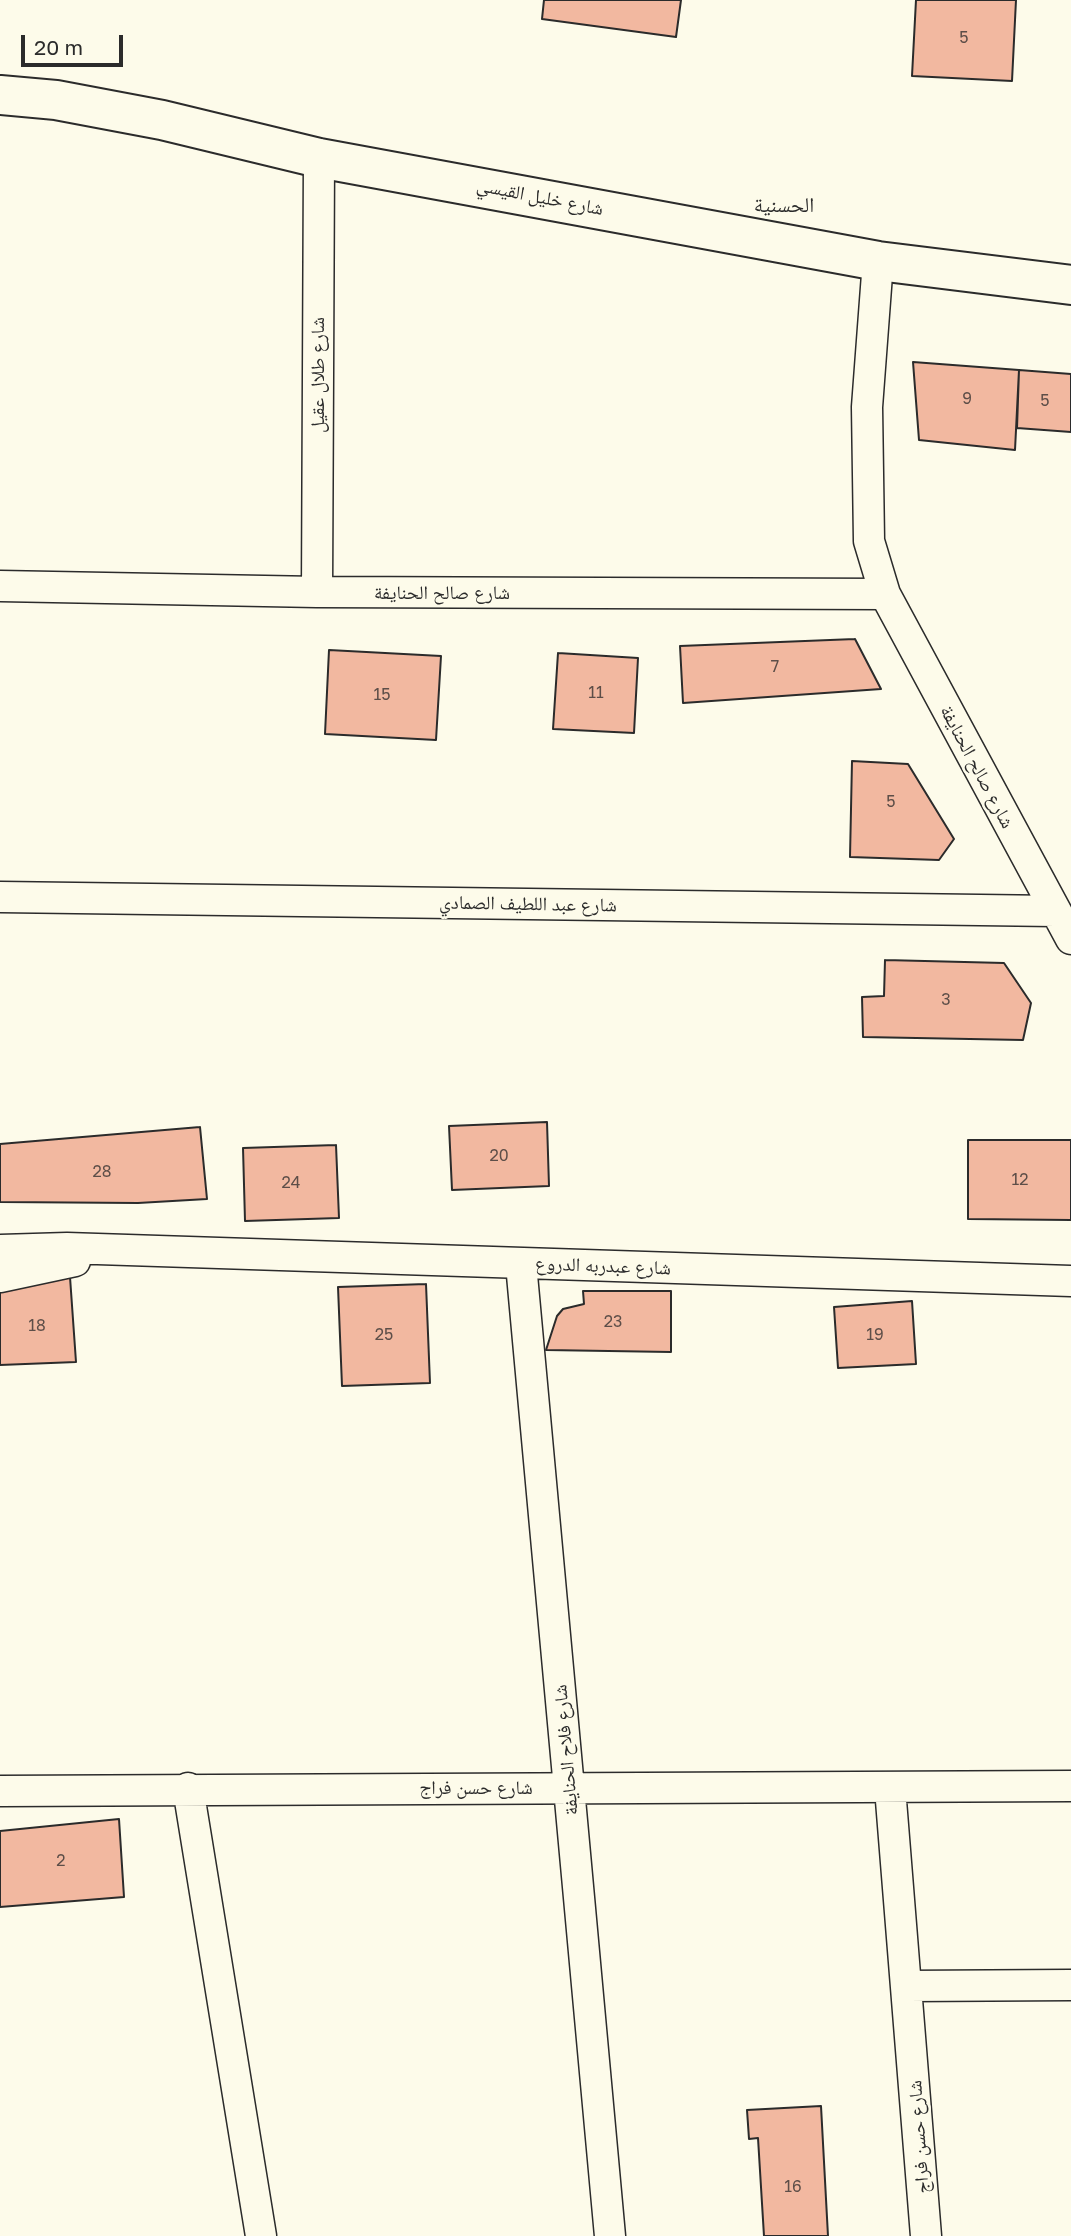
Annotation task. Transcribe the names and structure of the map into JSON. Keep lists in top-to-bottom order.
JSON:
{
  "streets": {
    "street": [
      "شارع خليل القيسي",
      "شارع طلال عقيل",
      "شارع صالح الحنايفة",
      "شارع عبد اللطيف الصمادي",
      "شارع عبدربه الدروع",
      "شارع فلاح الحنايفة",
      "شارع حسن فراج"
    ]
  },
  "crossings": [
    ["شارع خليل القيسي", "شارع طلال عقيل"],
    ["شارع خليل القيسي", "شارع صالح الحنايفة"],
    ["شارع طلال عقيل", "شارع صالح الحنايفة"],
    ["شارع صالح الحنايفة", "شارع عبد اللطيف الصمادي"],
    ["شارع عبدربه الدروع", "شارع فلاح الحنايفة"],
    ["شارع فلاح الحنايفة", "شارع حسن فراج"]
  ],
  "districts": ["الحسنية"],
  "house_numbers": [
    "5",
    "9",
    "5",
    "7",
    "11",
    "15",
    "5",
    "3",
    "20",
    "28",
    "12",
    "24",
    "23",
    "18",
    "25",
    "19",
    "2",
    "16"
  ],
  "scale_bar": "20 m"
}
